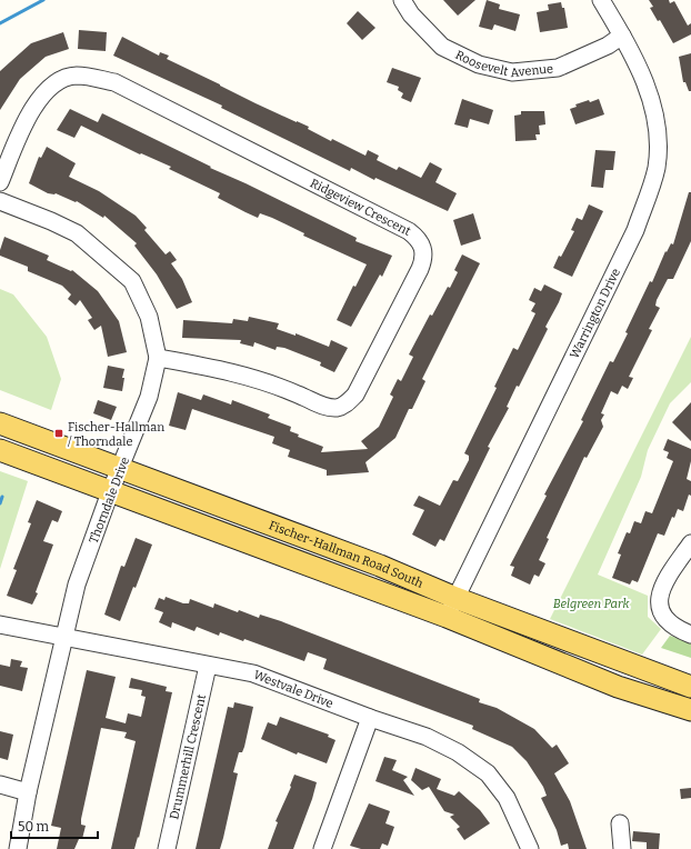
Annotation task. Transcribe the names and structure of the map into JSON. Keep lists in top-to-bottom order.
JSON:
{
  "streets": {
    "main road": ["Fischer-Hallman Road South"],
    "street": [
      "Roosevelt Avenue",
      "Ridgeview Crescent",
      "Warrington Drive",
      "Thorndale Drive",
      "Westvale Drive",
      "Drummerhill Crescent"
    ]
  },
  "crossings": [
    ["Roosevelt Avenue", "Warrington Drive"],
    ["Ridgeview Crescent", "Thorndale Drive"],
    ["Warrington Drive", "Fischer-Hallman Road South"],
    ["Thorndale Drive", "Fischer-Hallman Road South"],
    ["Thorndale Drive", "Westvale Drive"],
    ["Westvale Drive", "Drummerhill Crescent"]
  ],
  "parks": ["Belgreen Park"],
  "places": {
    "transit": ["Fischer-Hallman / Thorndale"]
  },
  "scale_bar": "50 m"
}
